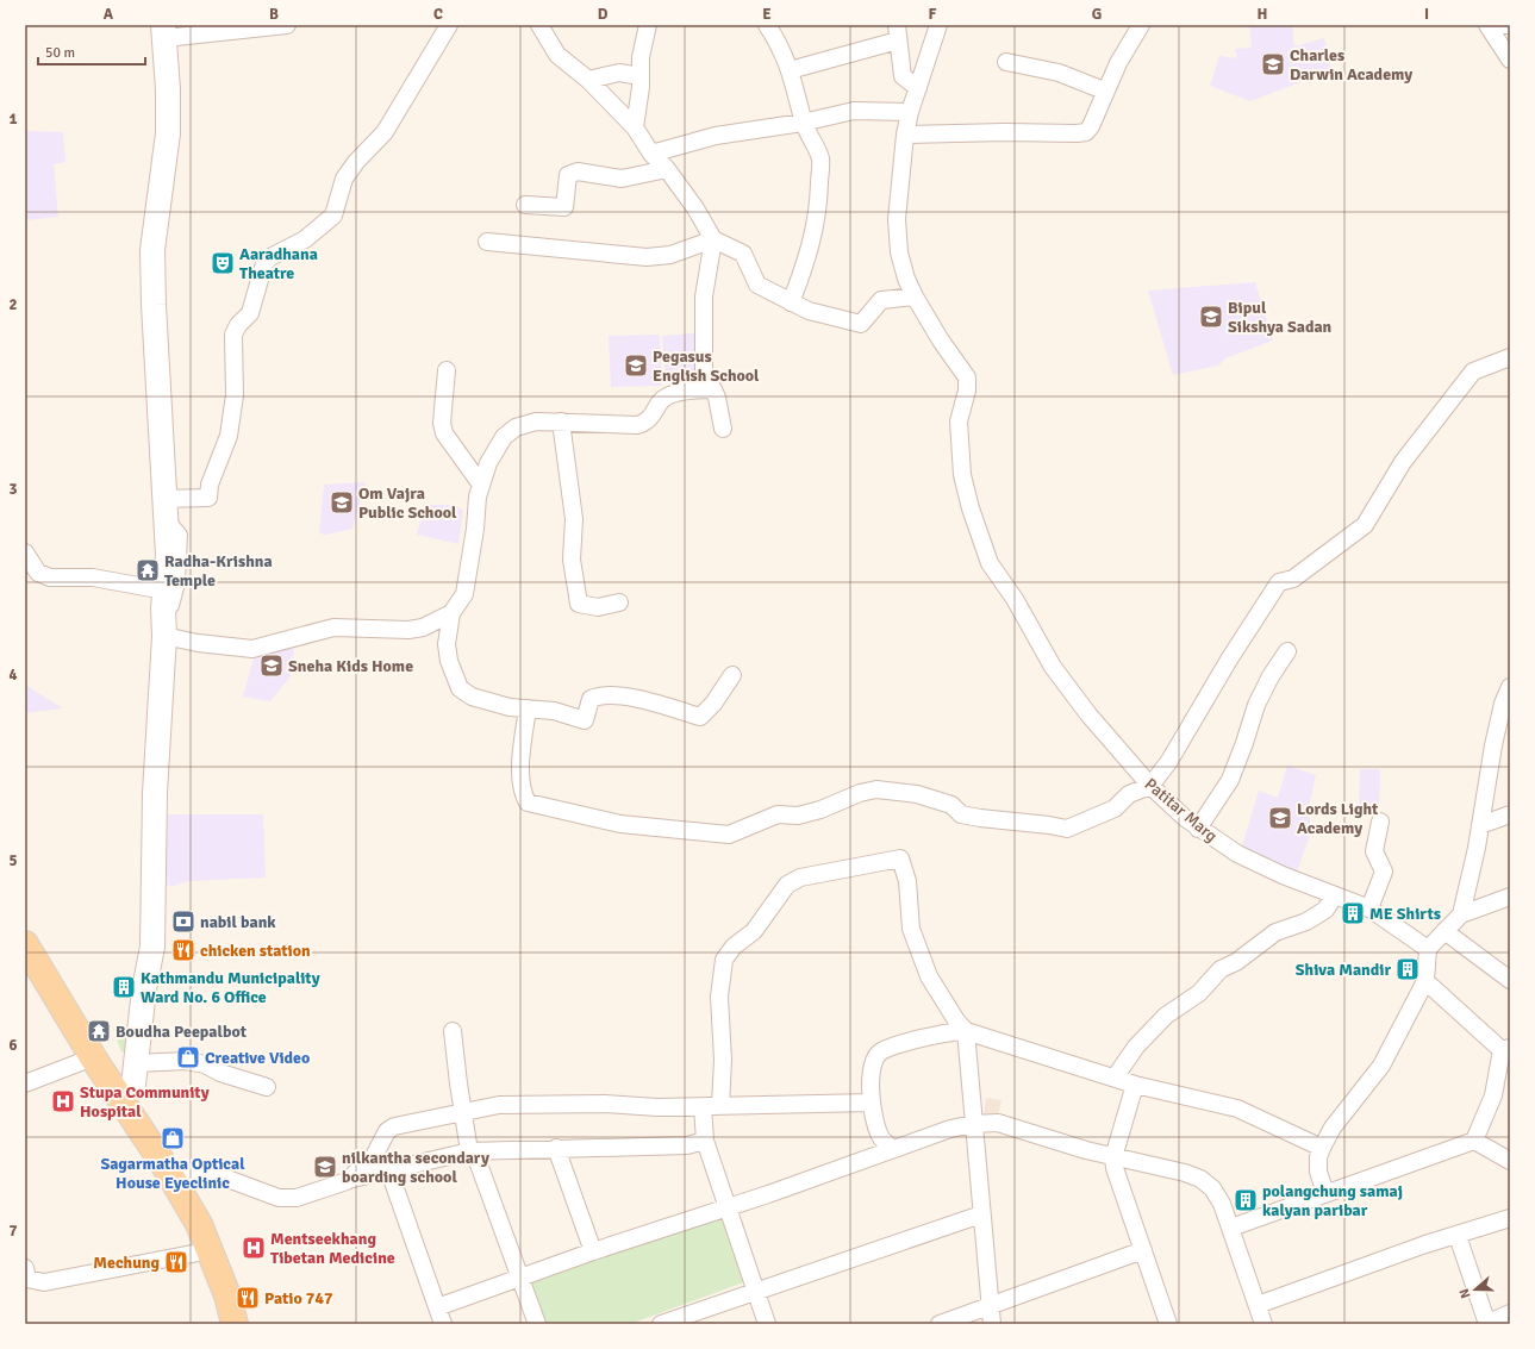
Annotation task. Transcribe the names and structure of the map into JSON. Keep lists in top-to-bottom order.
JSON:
{
  "streets": {
    "street": ["Patitar Marg"]
  },
  "places": {
    "school or university": [
      "Charles Darwin Academy",
      "Bipul Sikshya Sadan",
      "Pegasus English School",
      "Om Vajra Public School",
      "Sneha Kids Home",
      "Lords Light Academy",
      "nilkantha secondary boarding school"
    ],
    "theatre": ["Aaradhana Theatre"],
    "temple": ["Radha-Krishna Temple", "Boudha Peepalbot"],
    "building": [
      "ME Shirts",
      "Shiva Mandir",
      "Kathmandu Municipality Ward No. 6 Office",
      "polangchung samaj kalyan paribar"
    ],
    "bank": ["nabil bank"],
    "restaurant": ["chicken station", "Mechung", "Patio 747"],
    "shop": ["Creative Video", "Sagarmatha Optical House Eyeclinic"],
    "hospital": ["Stupa Community Hospital", "Mentseekhang Tibetan Medicine"]
  },
  "scale_bar": "50 m",
  "north": "left",
  "grid": {
    "columns": [
      "A",
      "B",
      "C",
      "D",
      "E",
      "F",
      "G",
      "H",
      "I"
    ],
    "rows": [
      "1",
      "2",
      "3",
      "4",
      "5",
      "6",
      "7"
    ]
  }
}
